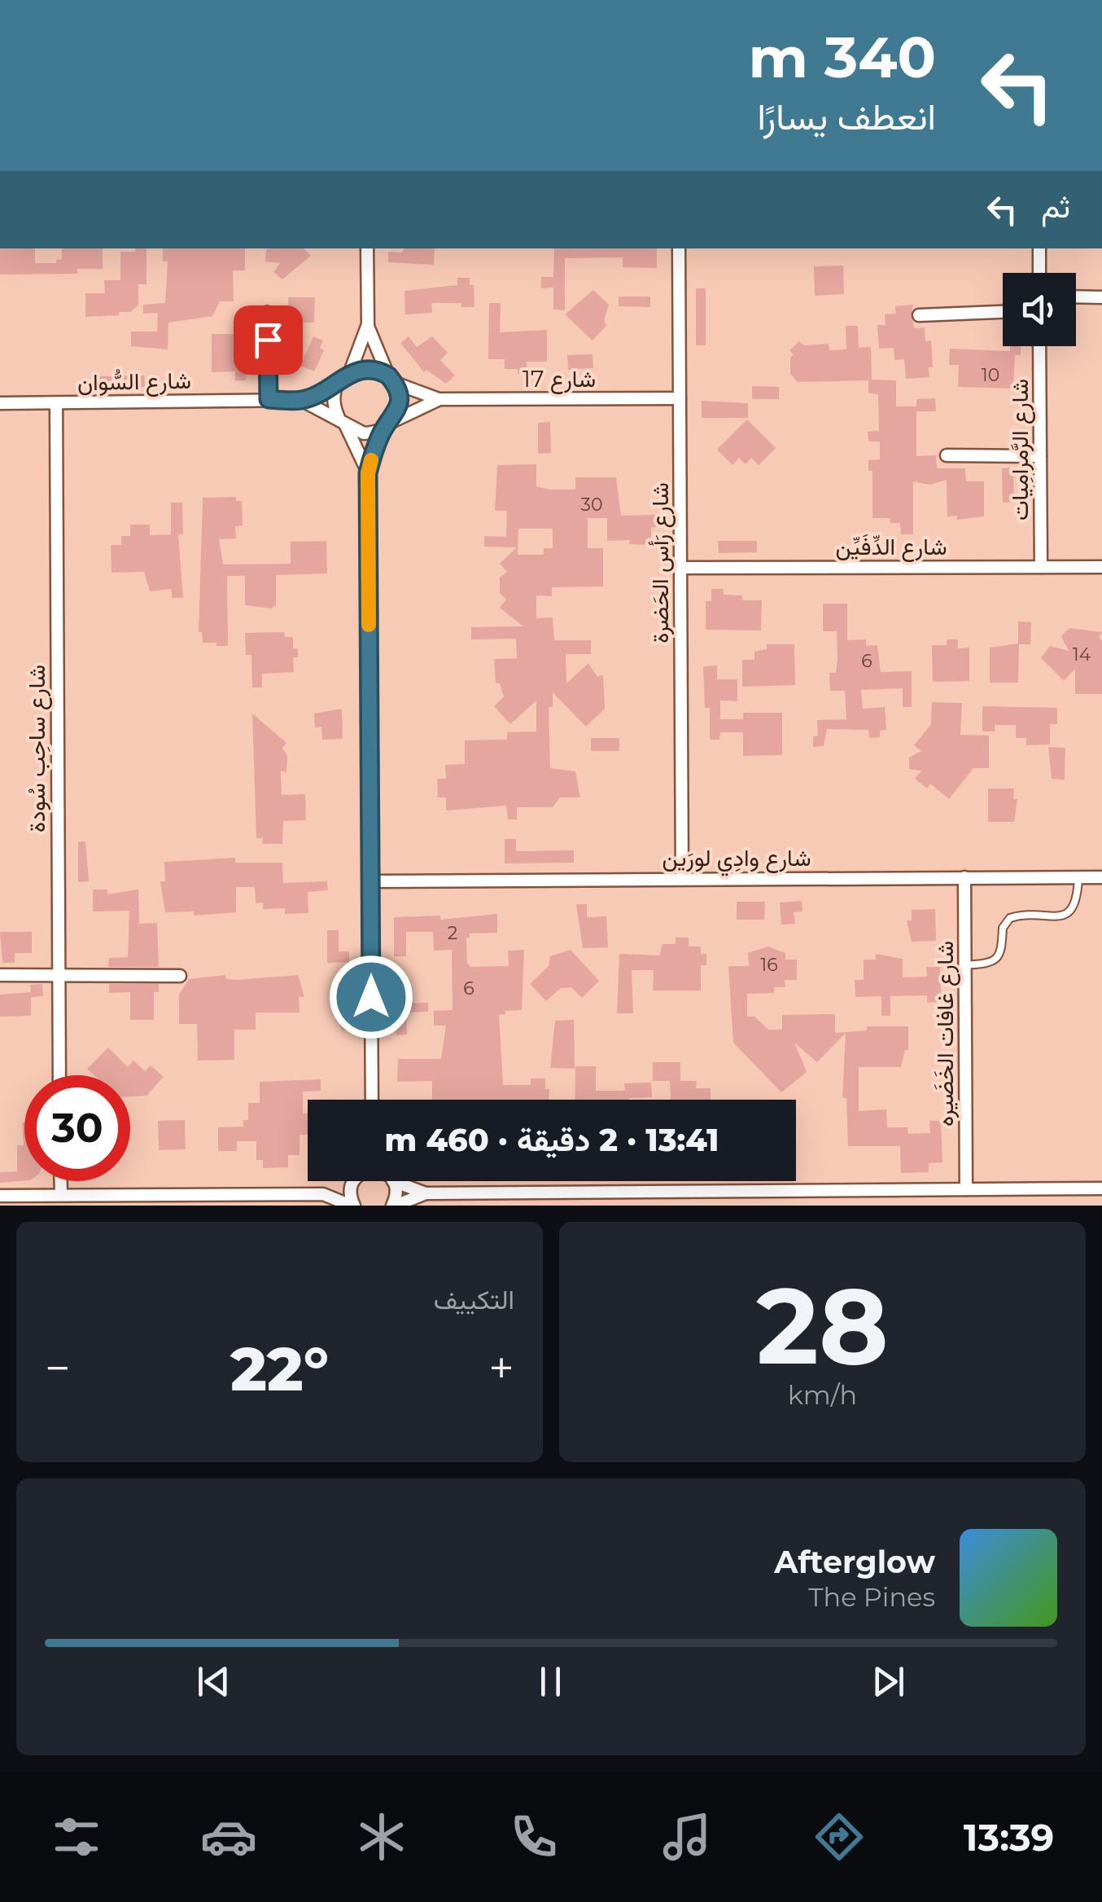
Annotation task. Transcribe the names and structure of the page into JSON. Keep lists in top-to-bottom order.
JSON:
{
  "streets": {
    "street": [
      "شارع 17",
      "شارع السُّوان",
      "شارع الرَّمرامِيات",
      "شارع الدِّفَيِّن",
      "شارع رَأس الحَضرة",
      "شارع ساحِب سُودة",
      "شارع وادِي لورَين",
      "شارع غافات الخَضَيره"
    ]
  },
  "crossings": [
    ["شارع 17", "شارع السُّوان"],
    ["شارع 17", "شارع رَأس الحَضرة"],
    ["شارع السُّوان", "شارع ساحِب سُودة"],
    ["شارع الرَّمرامِيات", "شارع الدِّفَيِّن"],
    ["شارع الدِّفَيِّن", "شارع رَأس الحَضرة"],
    ["شارع رَأس الحَضرة", "شارع وادِي لورَين"],
    ["شارع وادِي لورَين", "شارع غافات الخَضَيره"]
  ],
  "house_numbers": [
    "10",
    "30",
    "14",
    "6",
    "2",
    "16",
    "6"
  ],
  "page": {
    "turn": ["340 m", "انعطف يسارًا"],
    "then": "ثم",
    "limit": "30",
    "trip": "13:41 · 2 دقيقة · 460 m",
    "tile": [
      ["28", "km/h"],
      "التكييف"
    ],
    "heat": ["−", "22°", "+"],
    "song": ["Afterglow", "The Pines"],
    "tabs": "13:39"
  }
}
